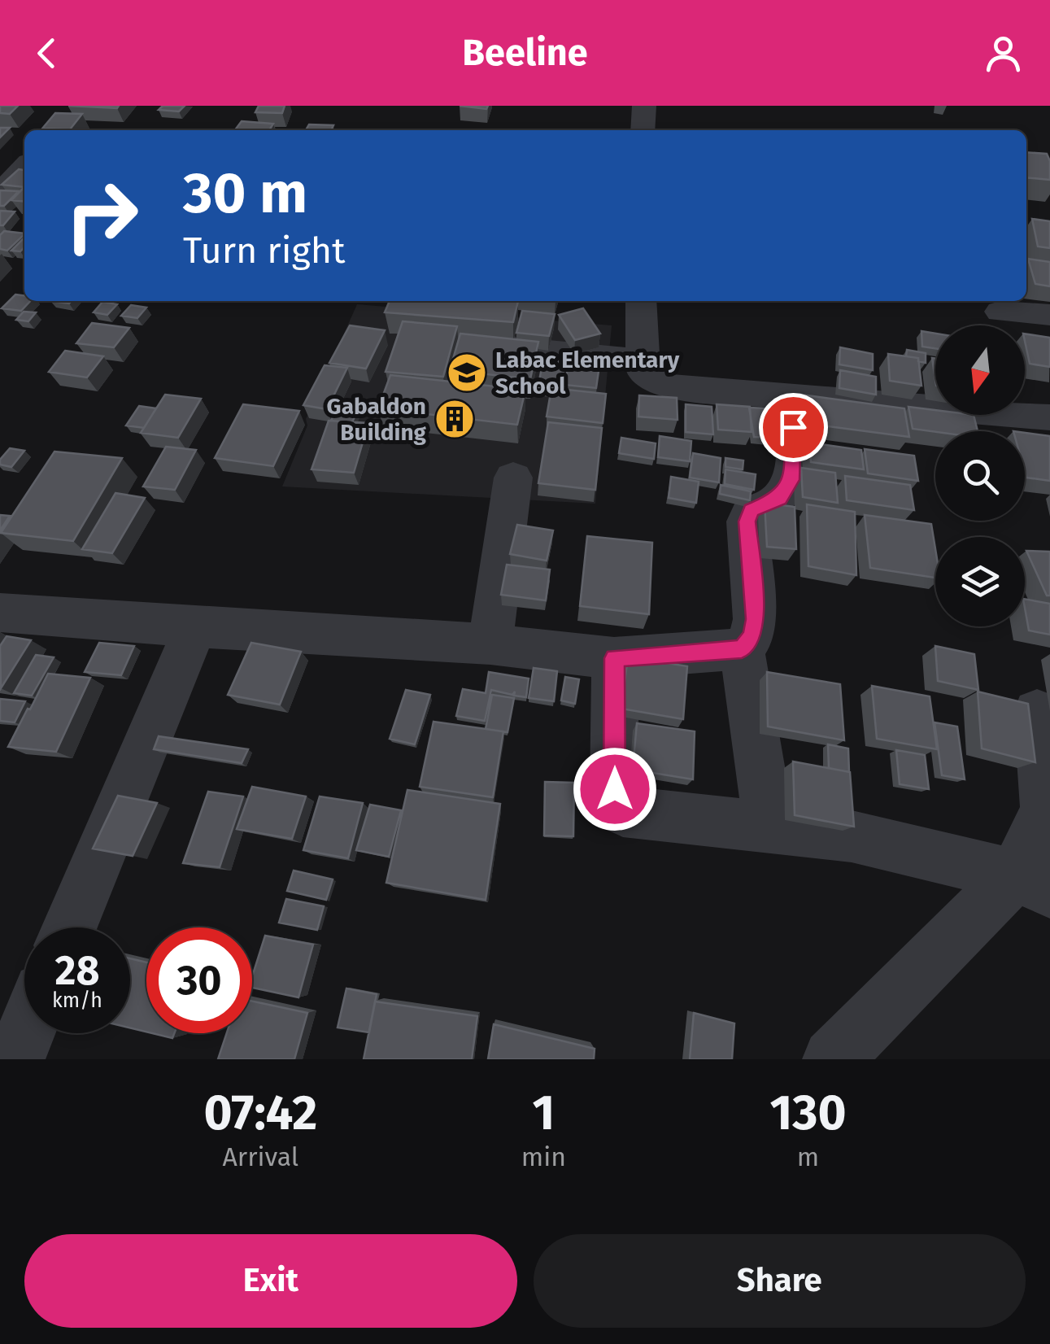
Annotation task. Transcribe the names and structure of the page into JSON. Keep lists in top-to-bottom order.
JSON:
{
  "places": {
    "school or university": ["Labac Elementary School"],
    "building": ["Gabaldon Building"]
  },
  "north": "bottom",
  "page": {
    "header": "Beeline",
    "turn": ["30 m", "Turn right"],
    "speed": "28 km/h",
    "limit": "30",
    "eta": [
      "07:42",
      "Arrival",
      "1",
      "min",
      "130",
      "m"
    ],
    "buttons": ["Exit", "Share"]
  }
}
